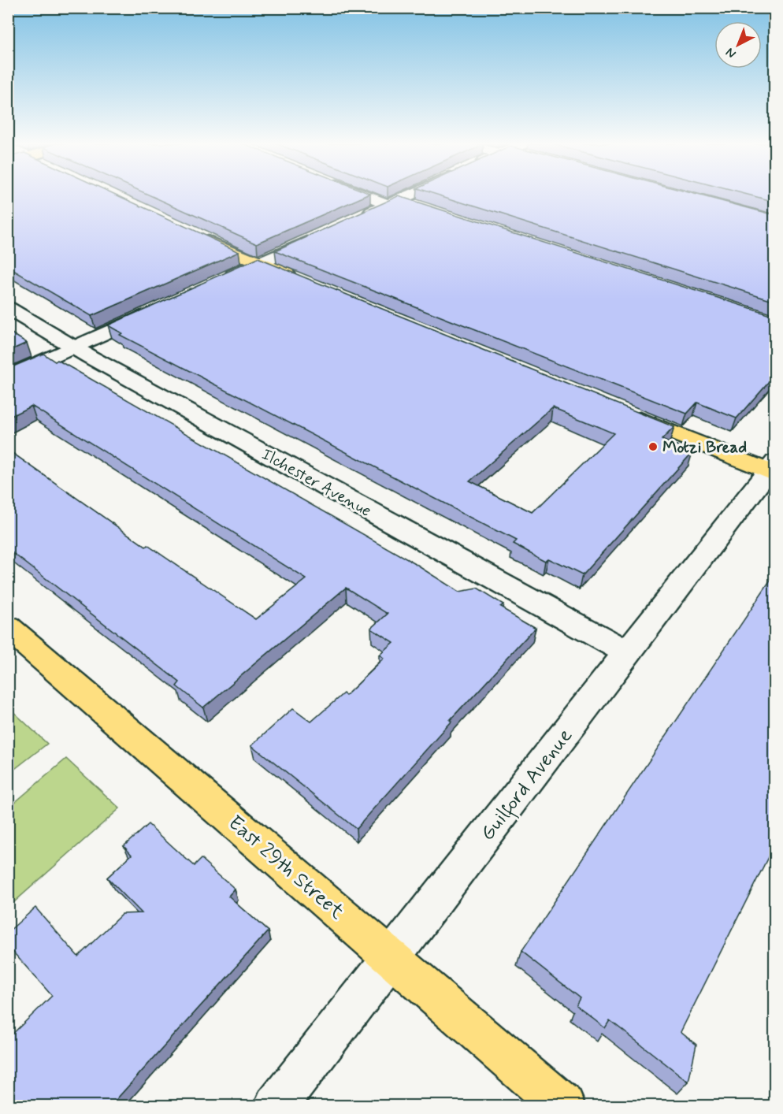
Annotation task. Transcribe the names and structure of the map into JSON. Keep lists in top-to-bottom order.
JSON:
{
  "streets": {
    "main road": ["East 29th Street"],
    "street": ["Ilchester Avenue", "Guilford Avenue"]
  },
  "crossings": [
    ["Ilchester Avenue", "Guilford Avenue"],
    ["Guilford Avenue", "East 29th Street"]
  ],
  "places": ["Motzi Bread"],
  "north": "bottom left"
}
